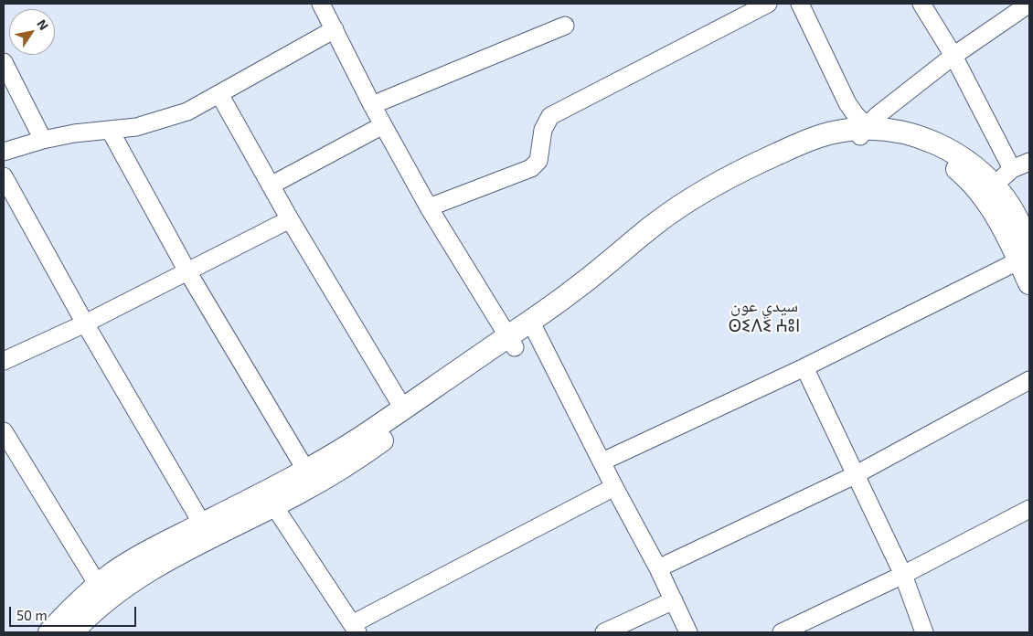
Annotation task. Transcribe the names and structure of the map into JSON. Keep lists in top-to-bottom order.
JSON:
{
  "districts": ["سيدي عون ⵙⵉⴷⵉ ⵄⵓⵏ"],
  "scale_bar": "50 m",
  "north": "top right"
}
